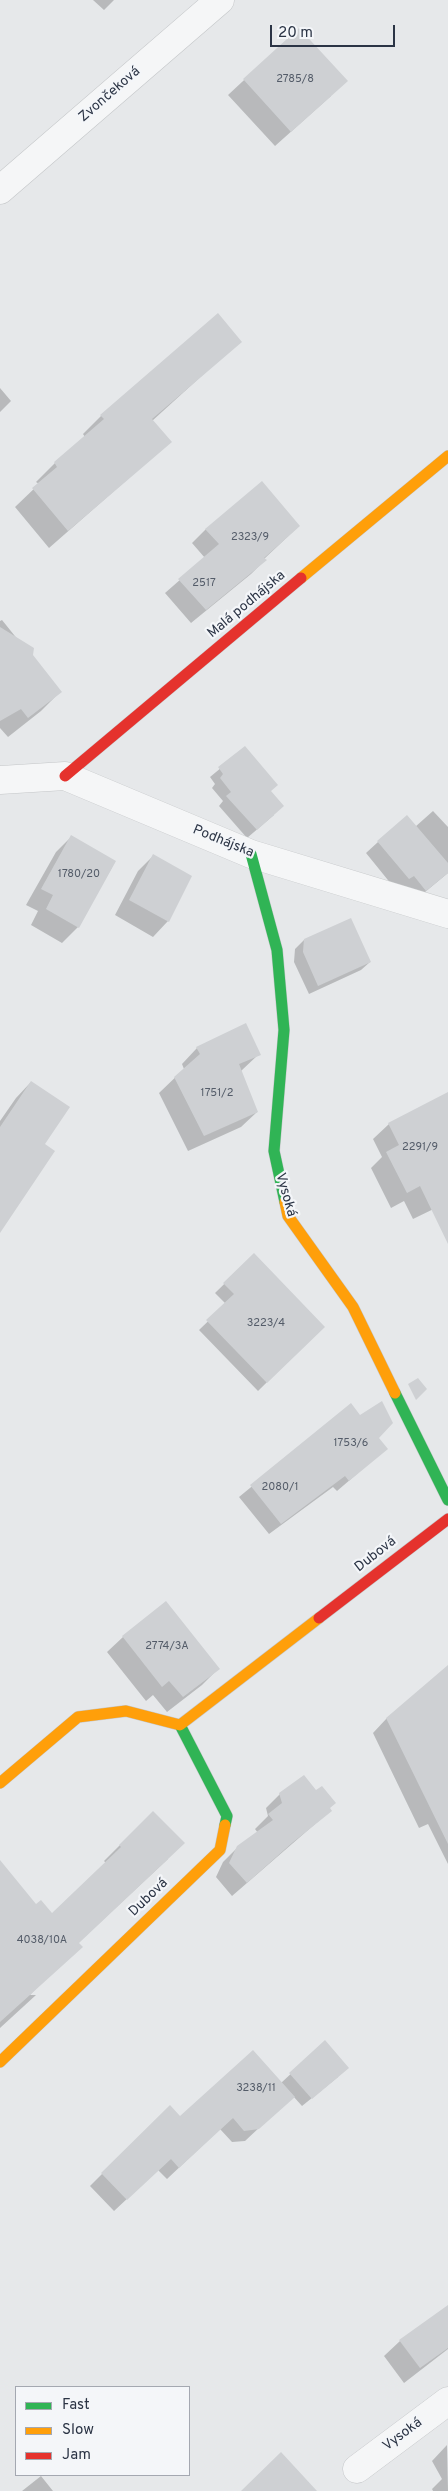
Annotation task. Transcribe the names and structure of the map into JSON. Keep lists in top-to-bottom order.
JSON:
{
  "streets": {
    "street": [
      "Zvončeková",
      "Malá podhájska",
      "Podhájska",
      "Vysoká",
      "Dubová"
    ]
  },
  "crossings": [
    ["Malá podhájska", "Podhájska"],
    ["Podhájska", "Vysoká"]
  ],
  "house_numbers": [
    "2785/8",
    "2323/9",
    "2517",
    "1780/20",
    "1751/2",
    "2291/9",
    "3223/4",
    "1753/6",
    "2080/1",
    "2774/3A",
    "4038/10A",
    "3238/11"
  ],
  "legend": ["Fast", "Slow", "Jam"],
  "scale_bar": "20 m"
}
